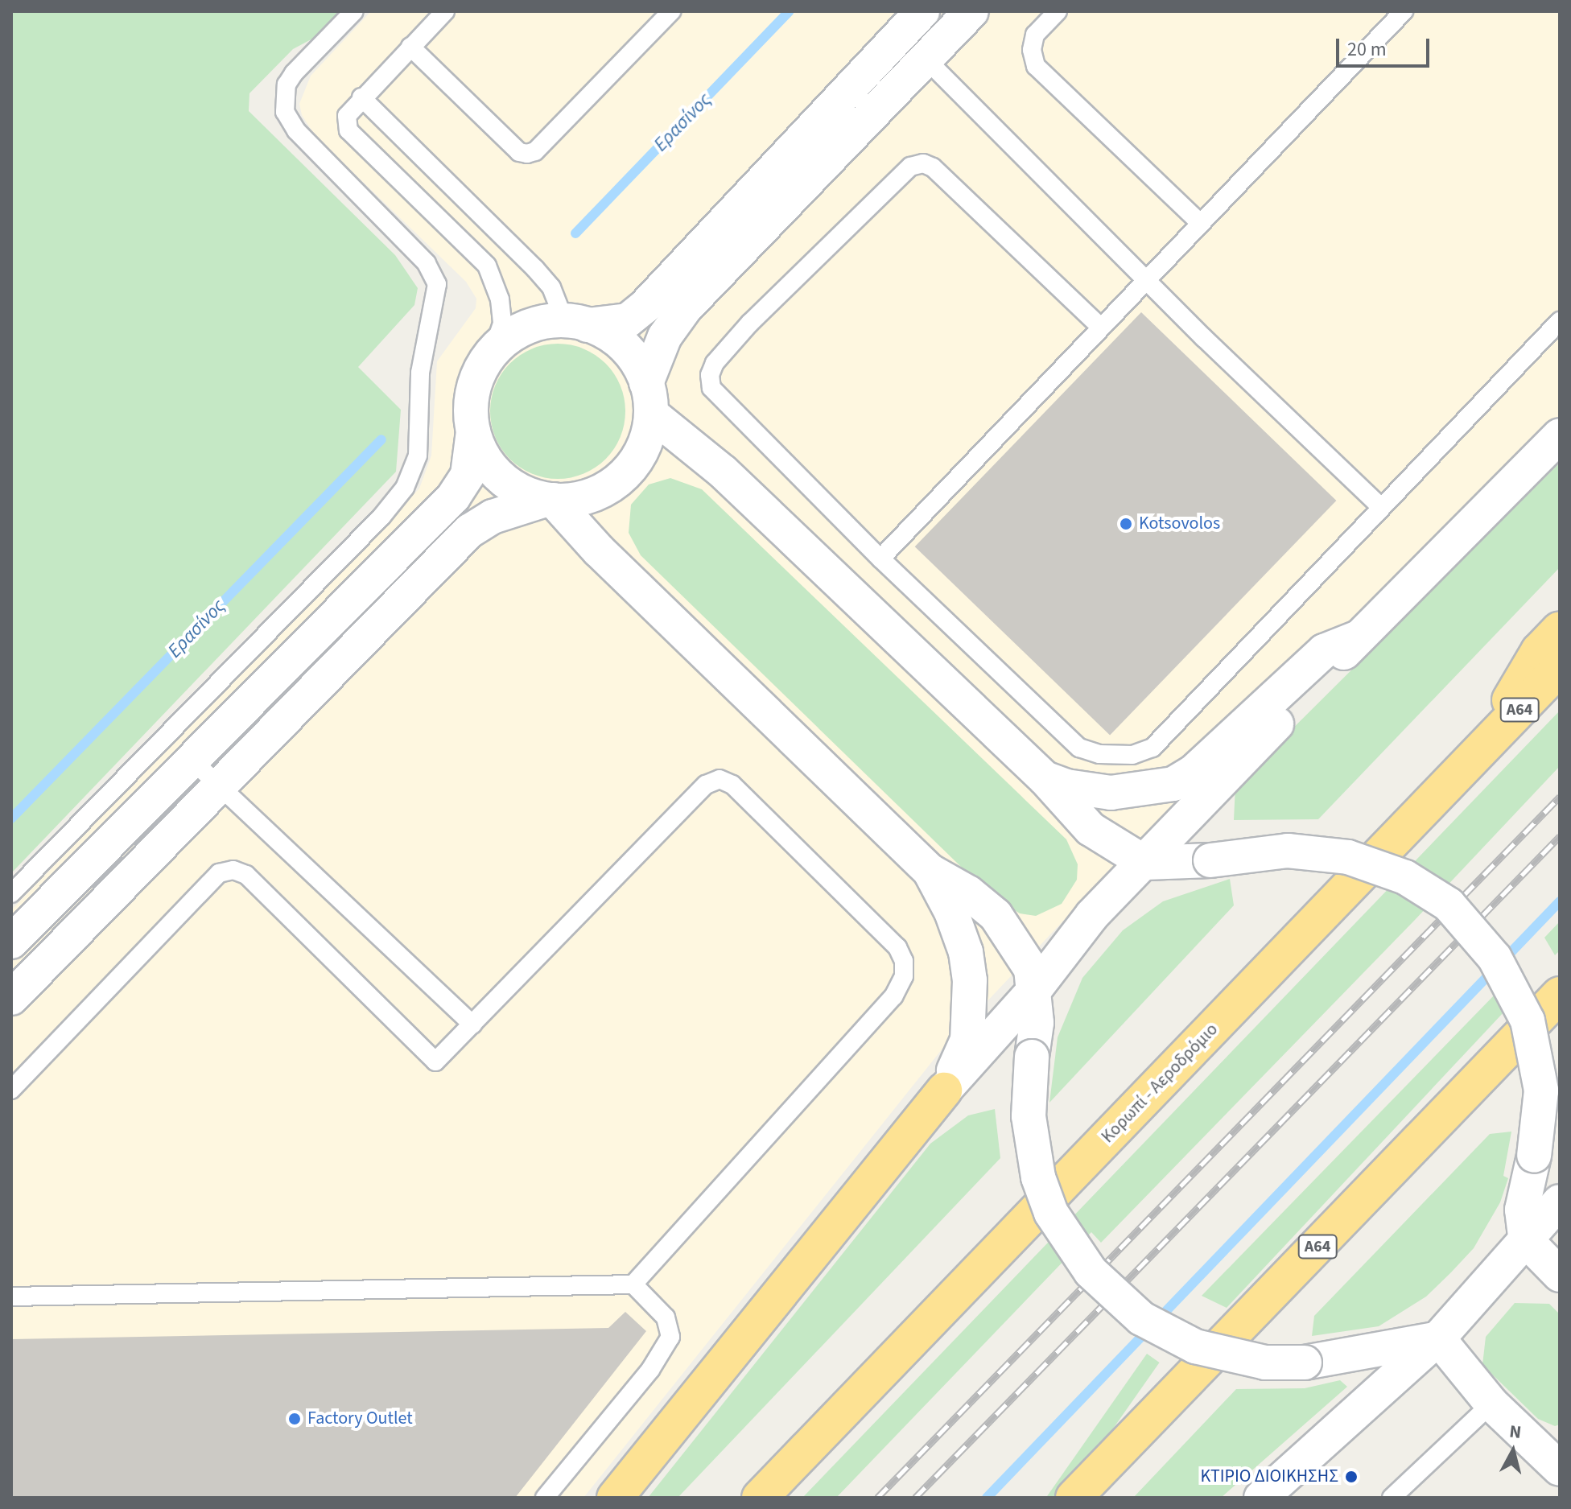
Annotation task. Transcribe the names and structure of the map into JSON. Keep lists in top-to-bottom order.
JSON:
{
  "streets": {
    "highway": ["Α64", "Κορωπί - Αεροδρόμιο"]
  },
  "water": ["Ερασίνος"],
  "places": ["Kotsovolos", "Factory Outlet", "ΚΤΙΡΙΟ ΔΙΟΙΚΗΣΗΣ"],
  "scale_bar": "20 m",
  "north": "top"
}
